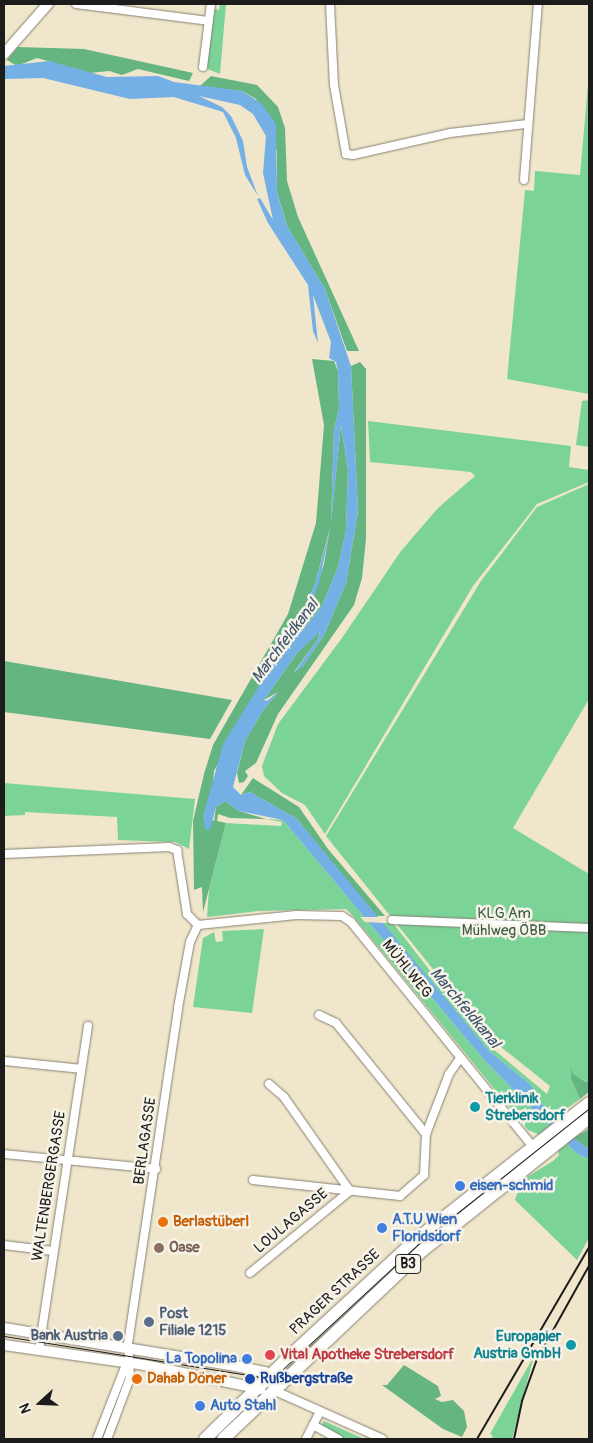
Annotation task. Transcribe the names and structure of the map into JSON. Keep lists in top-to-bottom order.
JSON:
{
  "streets": {
    "main road": ["B3", "PRAGER STRASSE"],
    "street": [
      "MÜHLWEG",
      "BERLAGASSE",
      "WALTENBERGERGASSE",
      "LOULAGASSE"
    ]
  },
  "crossings": [
    ["MÜHLWEG", "BERLAGASSE"],
    ["MÜHLWEG", "PRAGER STRASSE"]
  ],
  "water": ["Marchfeldkanal"],
  "parks": ["KLG Am Mühlweg ÖBB"],
  "places": [
    "Tierklinik Strebersdorf",
    "eisen-schmid",
    "Berlastüberl",
    "A.T.U Wien Floridsdorf",
    "Oase",
    "Post Filiale 1215",
    "Bank Austria",
    "Europapier Austria GmbH",
    "Vital Apotheke Strebersdorf",
    "La Topolina",
    "Dahab Döner",
    "Rußbergstraße",
    "Auto Stahl"
  ],
  "north": "left"
}
